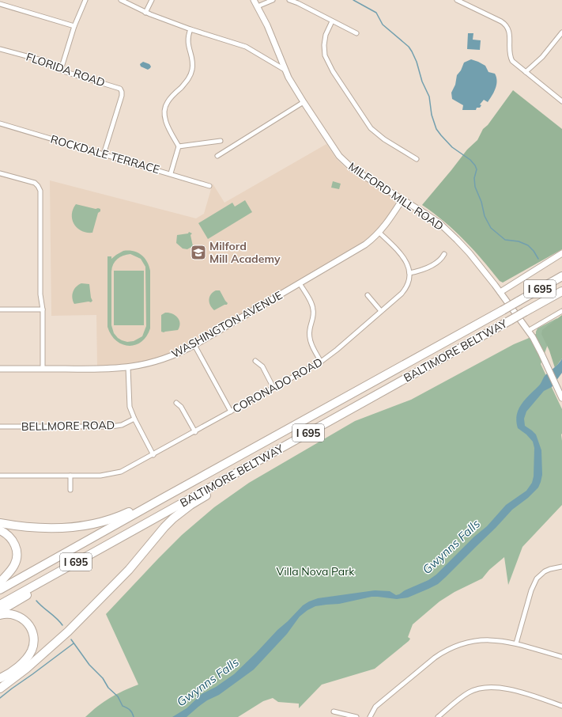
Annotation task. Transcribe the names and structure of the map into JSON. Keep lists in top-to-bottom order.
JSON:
{
  "streets": {
    "highway": ["I 695", "BALTIMORE BELTWAY"],
    "main road": ["MILFORD MILL ROAD", "WASHINGTON AVENUE"],
    "street": [
      "FLORIDA ROAD",
      "ROCKDALE TERRACE",
      "CORONADO ROAD",
      "BELLMORE ROAD"
    ]
  },
  "crossings": [
    ["FLORIDA ROAD", "ROCKDALE TERRACE"],
    ["MILFORD MILL ROAD", "WASHINGTON AVENUE"]
  ],
  "water": ["Gwynns Falls"],
  "parks": ["Villa Nova Park"],
  "places": {
    "school or university": ["Milford Mill Academy"]
  }
}
